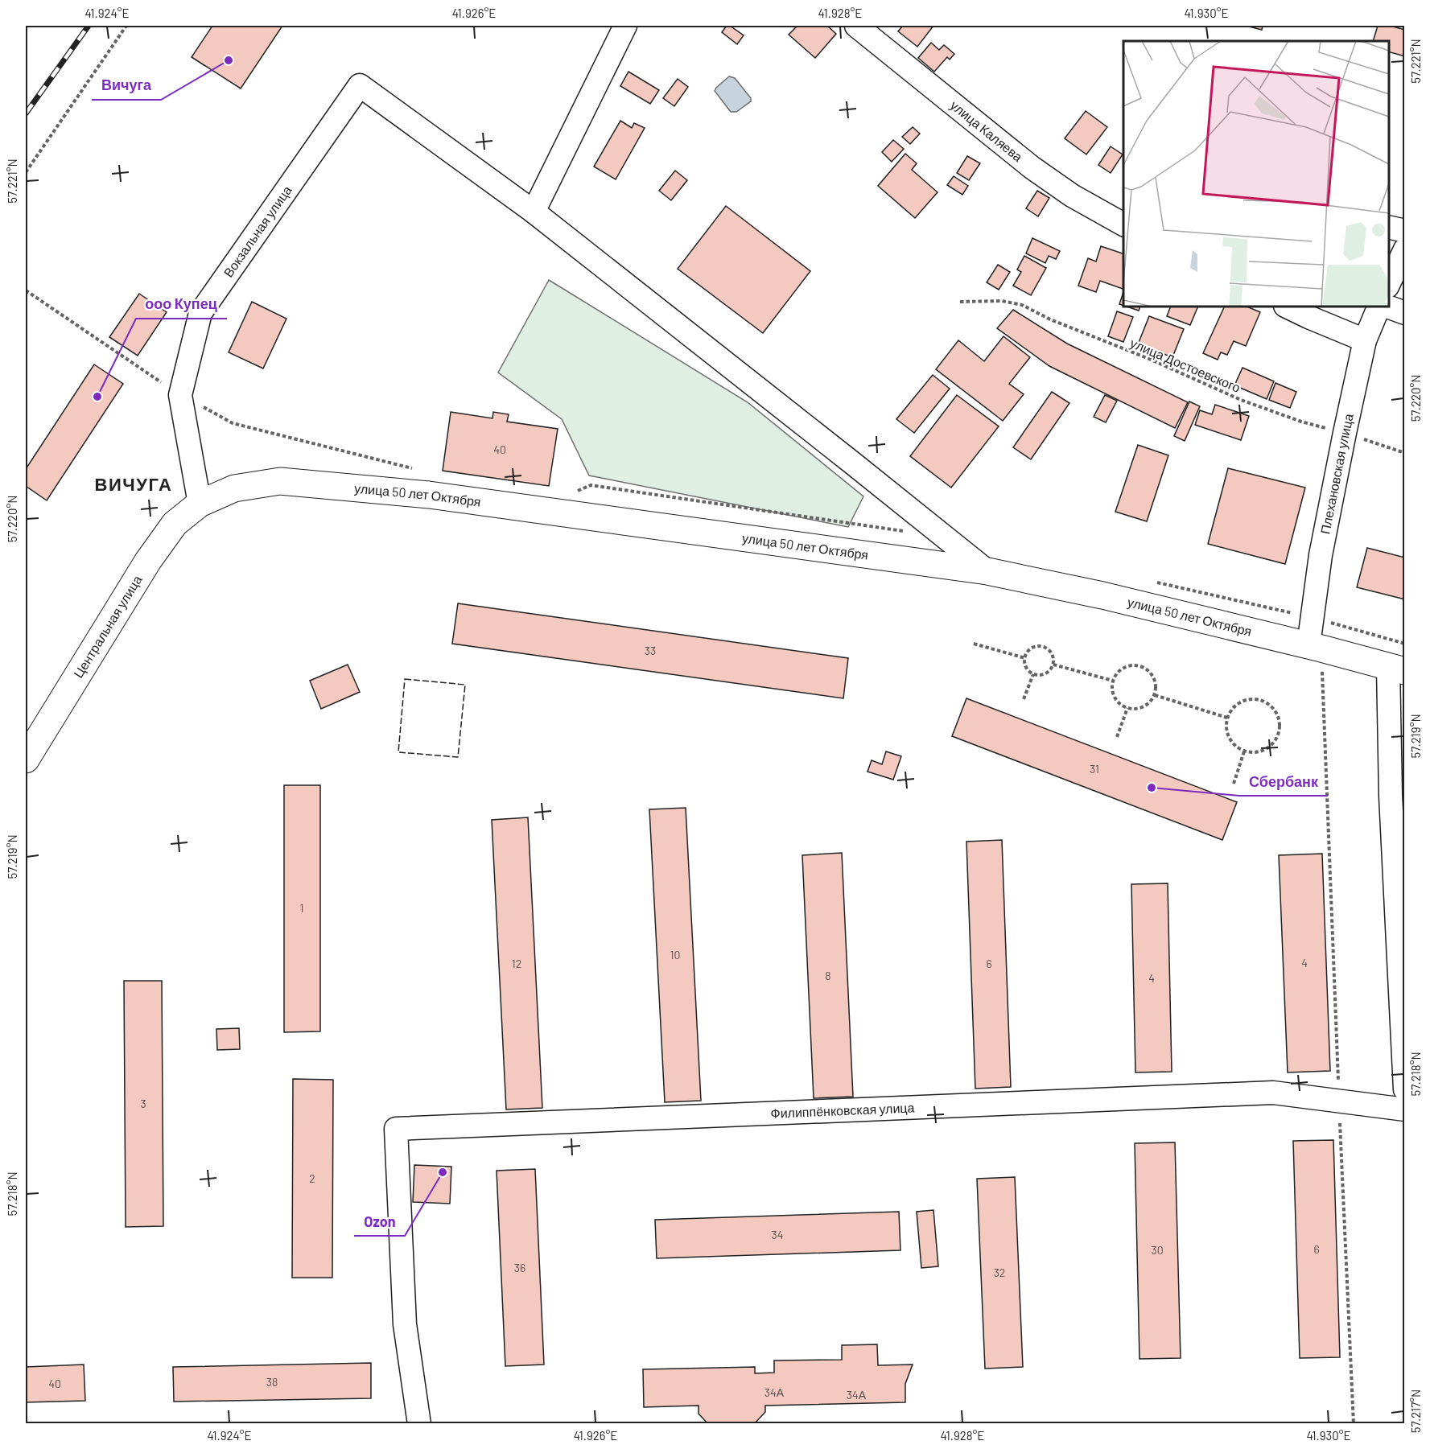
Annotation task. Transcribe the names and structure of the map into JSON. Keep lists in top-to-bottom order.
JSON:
{
  "streets": {
    "main road": ["улица 50 лет Октября", "Центральная улица"],
    "street": [
      "улица Каляева",
      "Вокзальная улица",
      "Плехановская улица",
      "Филиппёнковская улица"
    ],
    "path": ["улица Достоевского"]
  },
  "crossings": [
    ["Вокзальная улица", "улица 50 лет Октября"],
    ["Вокзальная улица", "Центральная улица"],
    ["улица Достоевского", "Плехановская улица"],
    ["Плехановская улица", "улица 50 лет Октября"],
    ["улица 50 лет Октября", "Центральная улица"]
  ],
  "districts": ["ВИЧУГА"],
  "places": [
    "Вичуга",
    "ооо Купец",
    "Сбербанк",
    "Ozon"
  ],
  "house_numbers": [
    "40",
    "33",
    "31",
    "1",
    "10",
    "4",
    "12",
    "6",
    "8",
    "4",
    "3",
    "2",
    "34",
    "6",
    "30",
    "36",
    "32",
    "38",
    "40",
    "34А",
    "34А"
  ],
  "coordinates": [
    "41.924°E",
    "41.926°E",
    "41.928°E",
    "41.930°E",
    "57.221°N",
    "57.220°N",
    "57.219°N",
    "57.218°N",
    "57.217°N"
  ]
}
